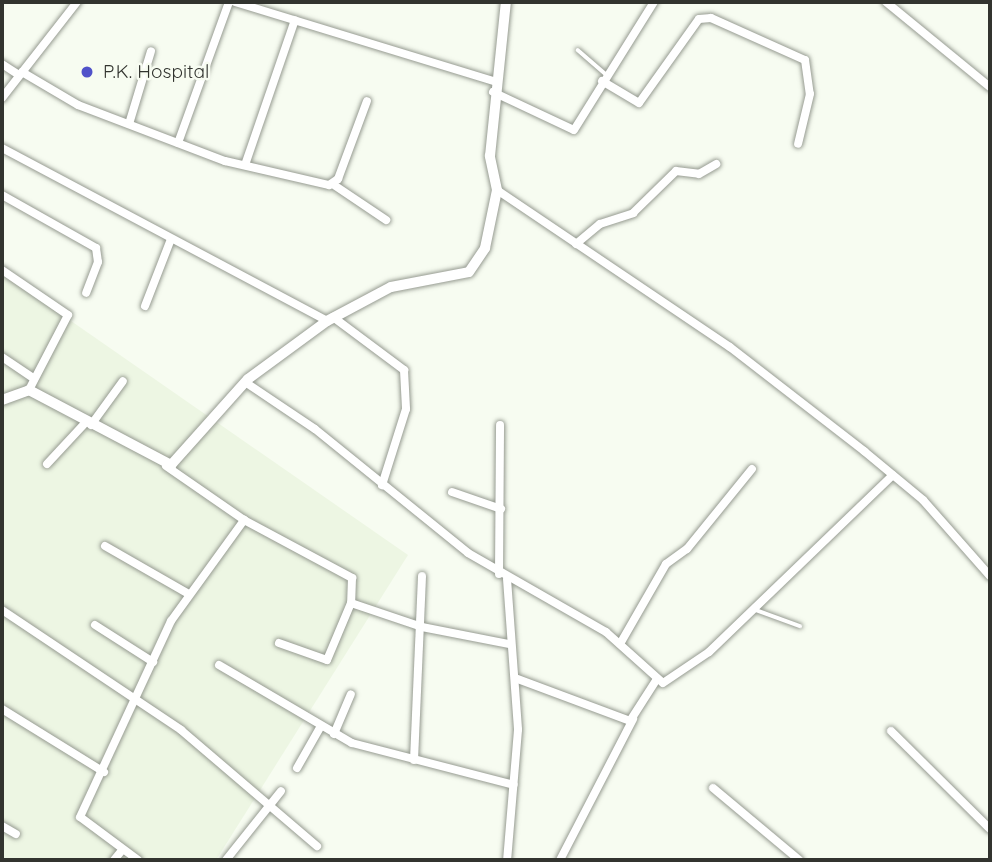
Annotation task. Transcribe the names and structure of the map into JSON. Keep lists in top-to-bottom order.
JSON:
{
  "places": ["P.K. Hospital"]
}
